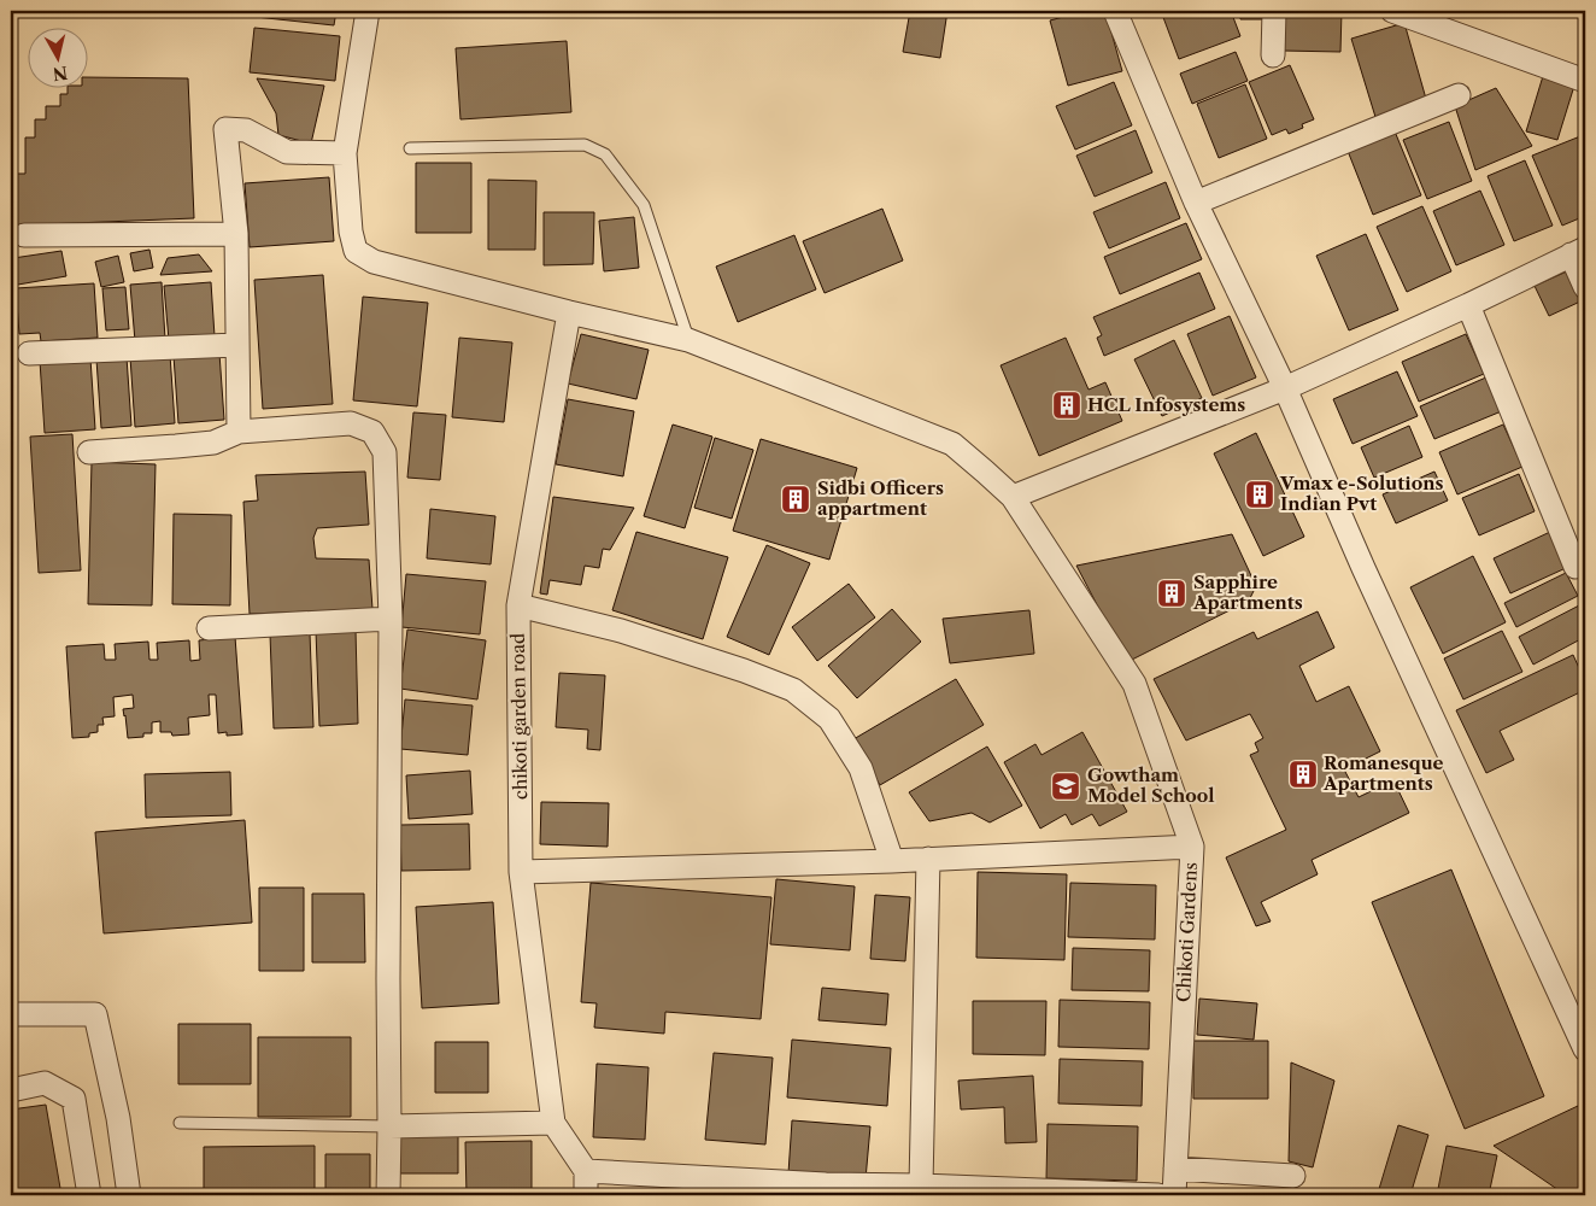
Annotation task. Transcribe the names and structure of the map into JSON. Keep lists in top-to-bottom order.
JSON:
{
  "streets": {
    "street": ["chikoti garden road", "Chikoti Gardens"]
  },
  "crossings": [
    ["chikoti garden road", "Chikoti Gardens"]
  ],
  "places": {
    "building": [
      "HCL Infosystems",
      "Vmax e-Solutions Indian Pvt",
      "Sidbi Officers appartment",
      "Sapphire Apartments",
      "Romanesque Apartments"
    ],
    "school or university": ["Gowtham Model School"]
  },
  "north": "bottom"
}
